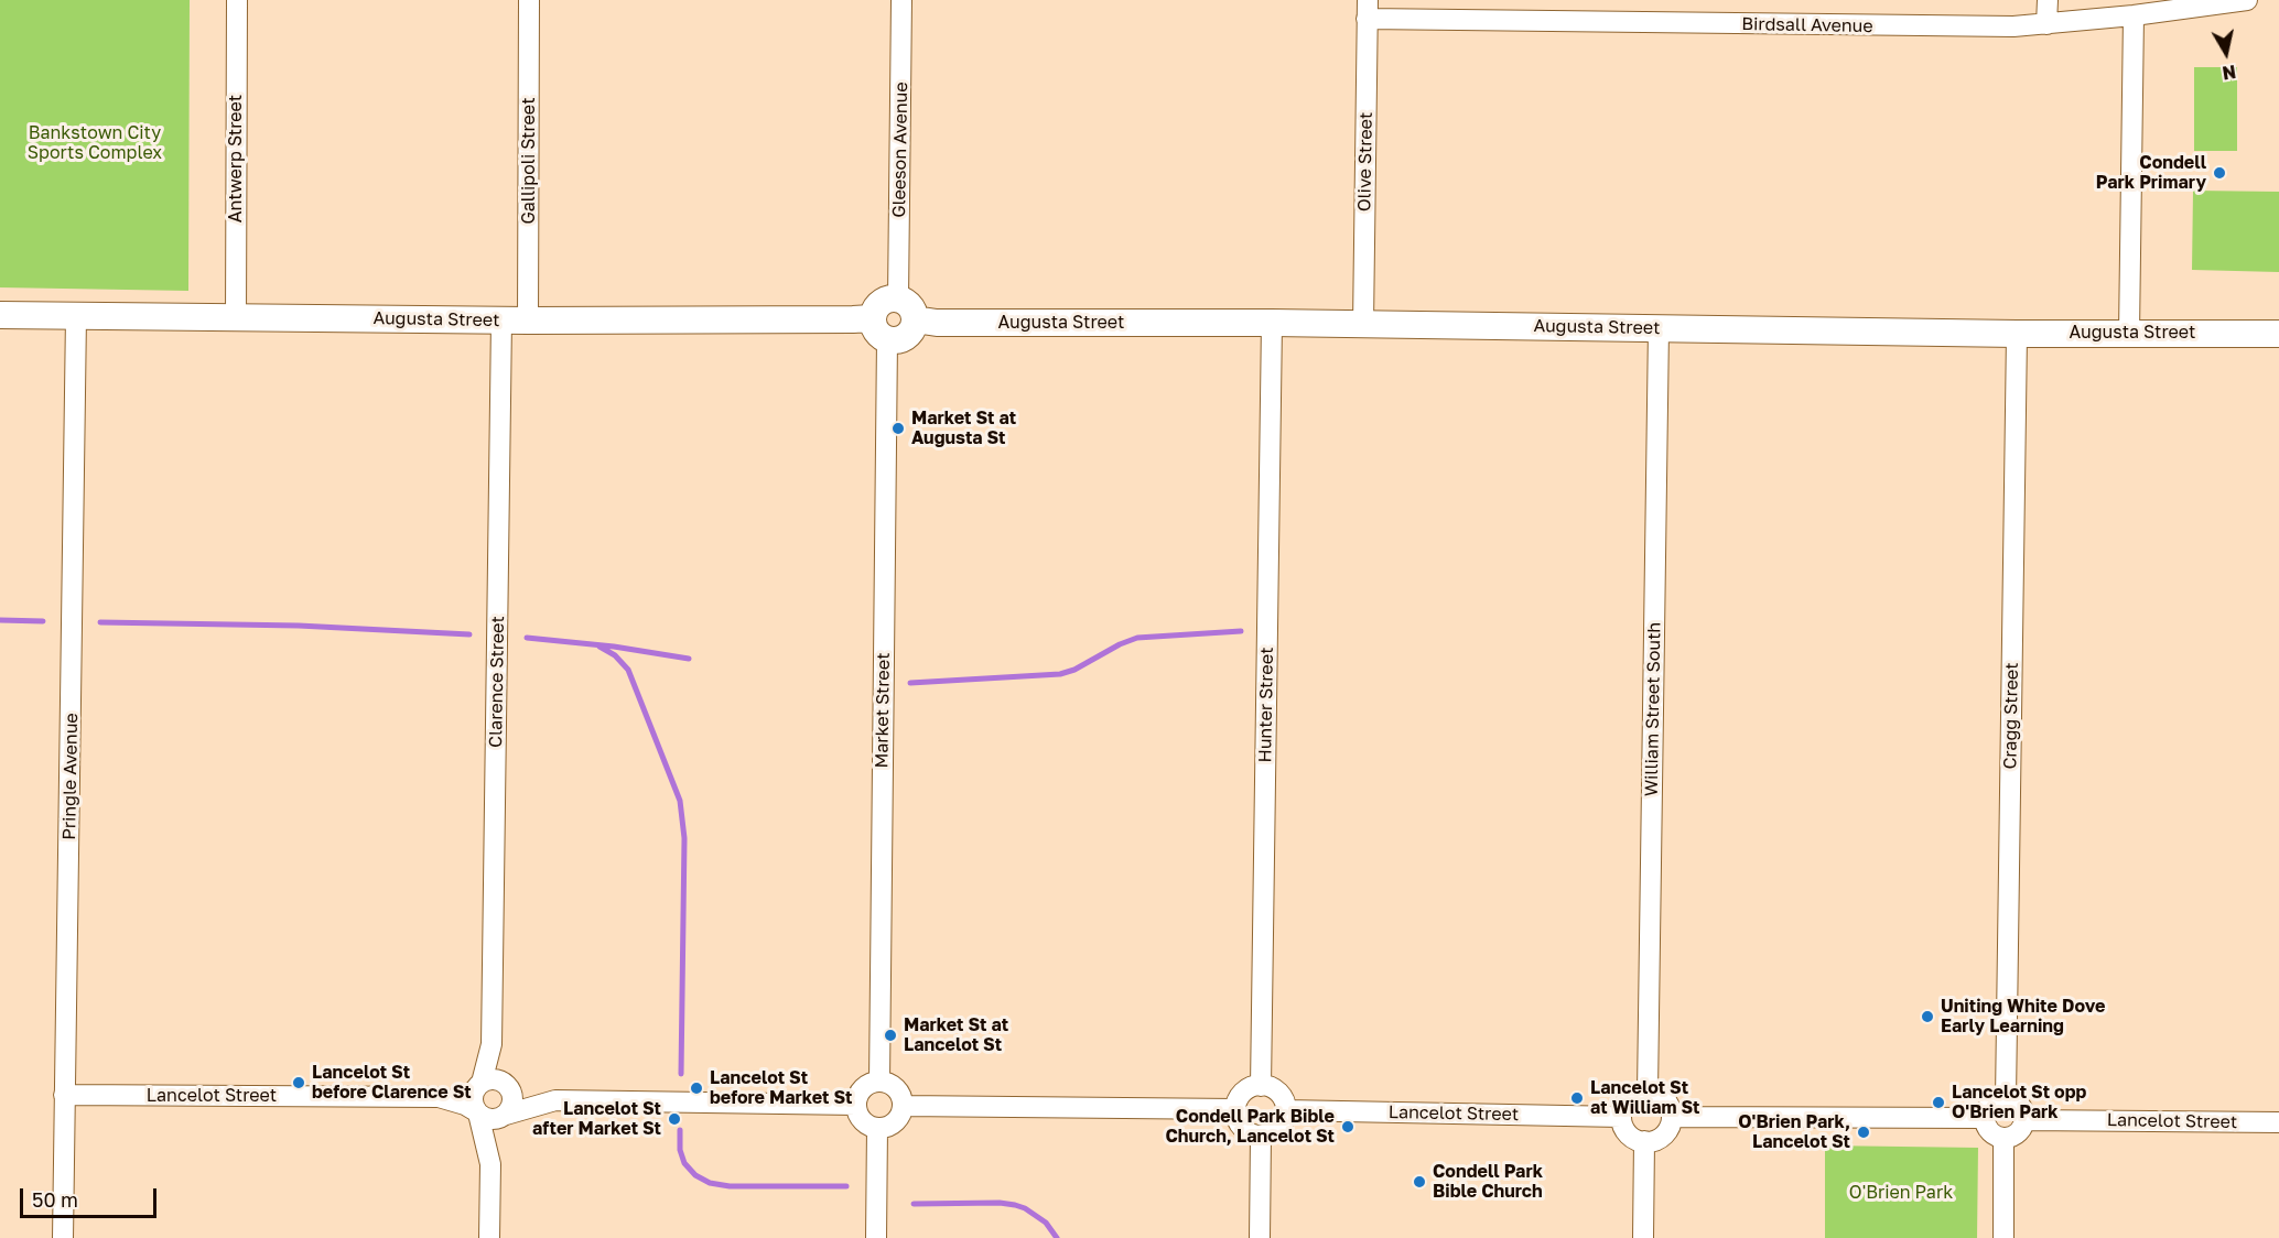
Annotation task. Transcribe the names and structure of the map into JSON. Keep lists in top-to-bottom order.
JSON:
{
  "streets": {
    "street": [
      "Birdsall Avenue",
      "Gleeson Avenue",
      "Antwerp Street",
      "Gallipoli Street",
      "Olive Street",
      "Augusta Street",
      "Clarence Street",
      "Hunter Street",
      "William Street South",
      "Market Street",
      "Cragg Street",
      "Pringle Avenue",
      "Lancelot Street"
    ]
  },
  "crossings": [
    ["Birdsall Avenue", "Olive Street"],
    ["Gleeson Avenue", "Augusta Street"],
    ["Antwerp Street", "Augusta Street"],
    ["Gallipoli Street", "Augusta Street"],
    ["Olive Street", "Augusta Street"],
    ["Augusta Street", "Clarence Street"],
    ["Augusta Street", "Hunter Street"],
    ["Augusta Street", "William Street South"],
    ["Augusta Street", "Market Street"],
    ["Augusta Street", "Cragg Street"],
    ["Augusta Street", "Pringle Avenue"],
    ["Clarence Street", "Lancelot Street"],
    ["Hunter Street", "Lancelot Street"],
    ["William Street South", "Lancelot Street"],
    ["Cragg Street", "Lancelot Street"],
    ["Pringle Avenue", "Lancelot Street"]
  ],
  "parks": ["Bankstown City Sports Complex", "O'Brien Park"],
  "places": [
    "Condell Park Primary",
    "Market St at Augusta St",
    "Uniting White Dove Early Learning",
    "Market St at Lancelot St",
    "Lancelot St before Clarence St",
    "Lancelot St before Market St",
    "Lancelot St at William St",
    "Lancelot St opp O'Brien Park",
    "Lancelot St after Market St",
    "Condell Park Bible Church, Lancelot St",
    "O'Brien Park, Lancelot St",
    "Condell Park Bible Church"
  ],
  "scale_bar": "50 m",
  "north": "bottom"
}
